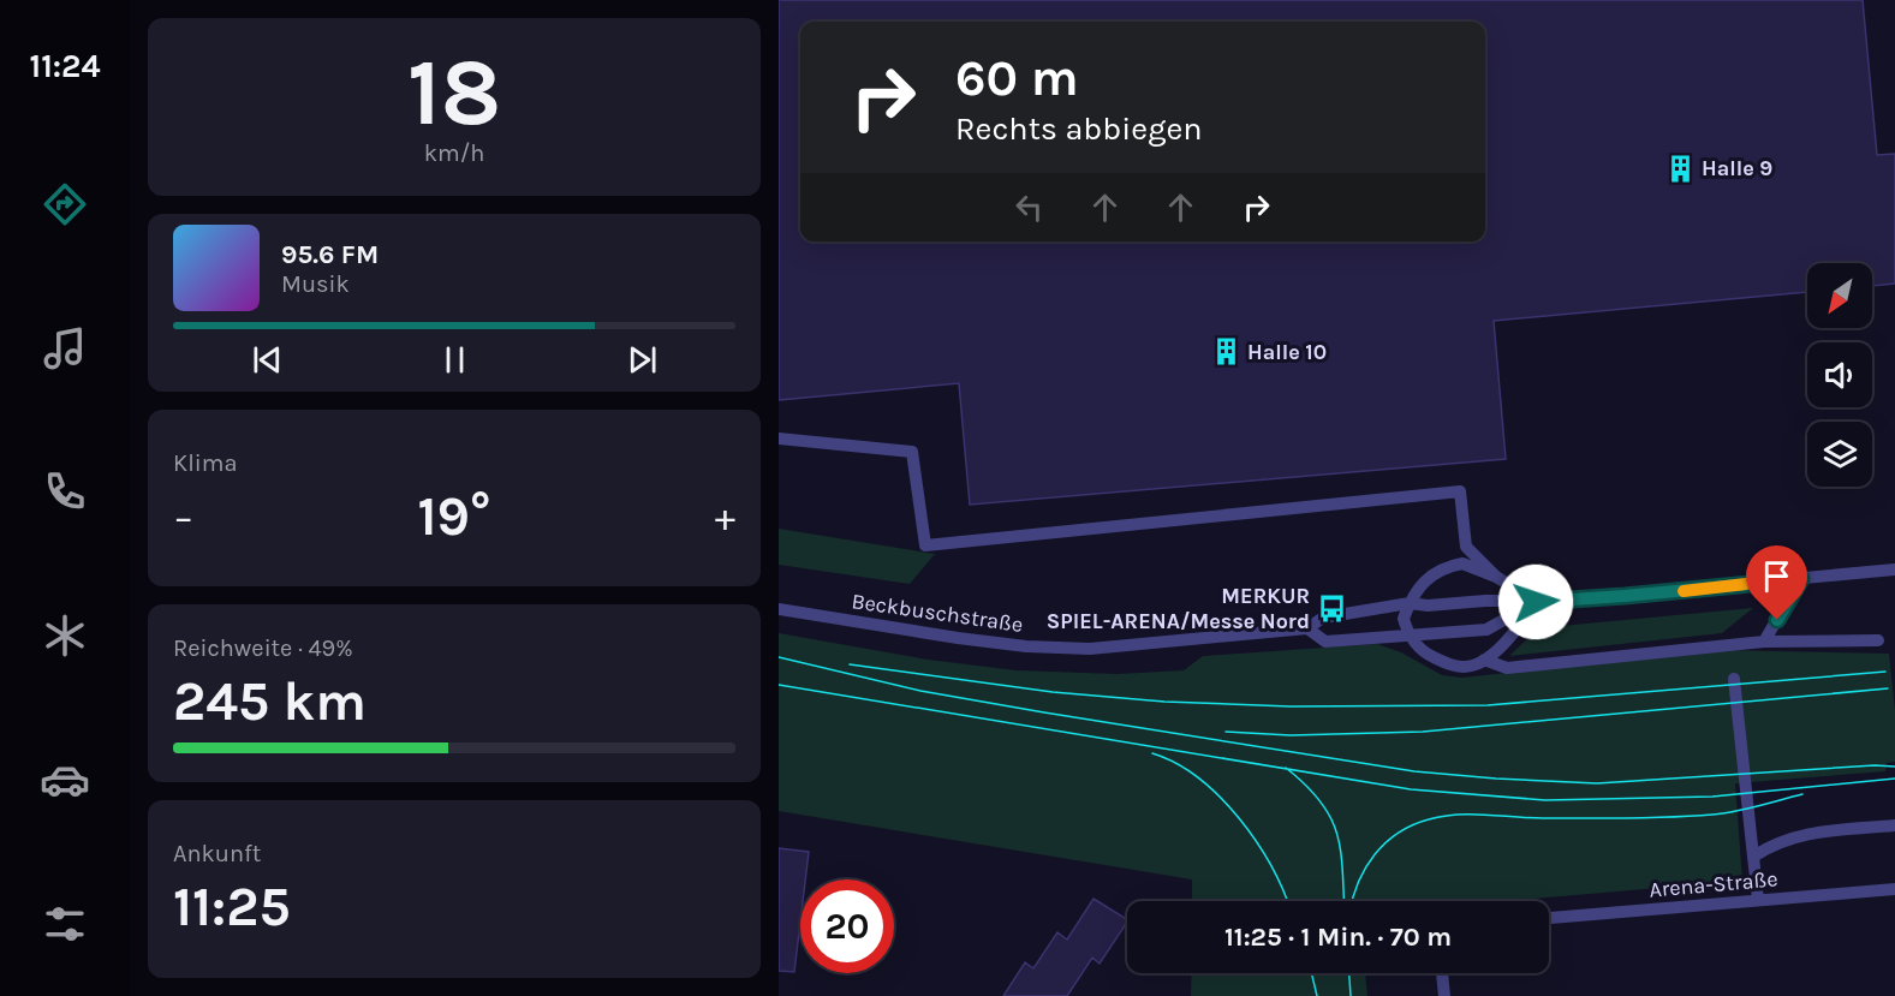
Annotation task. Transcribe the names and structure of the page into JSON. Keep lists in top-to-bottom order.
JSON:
{
  "streets": {
    "lane": ["Beckbuschstraße", "Arena-Straße"]
  },
  "places": {
    "building": ["Halle 9", "Halle 10"],
    "bus stop": ["MERKUR SPIEL-ARENA/Messe Nord"]
  },
  "north": "bottom left",
  "page": {
    "tabs": "11:24",
    "tile": [
      ["18", "km/h"],
      "Klima",
      ["Reichweite · 49%", "245 km"],
      ["Ankunft", "11:25"]
    ],
    "turn": ["60 m", "Rechts abbiegen"],
    "song": ["95.6 FM", "Musik"],
    "heat": ["−", "19°", "+"],
    "limit": "20",
    "trip": "11:25 · 1 Min. · 70 m"
  }
}
